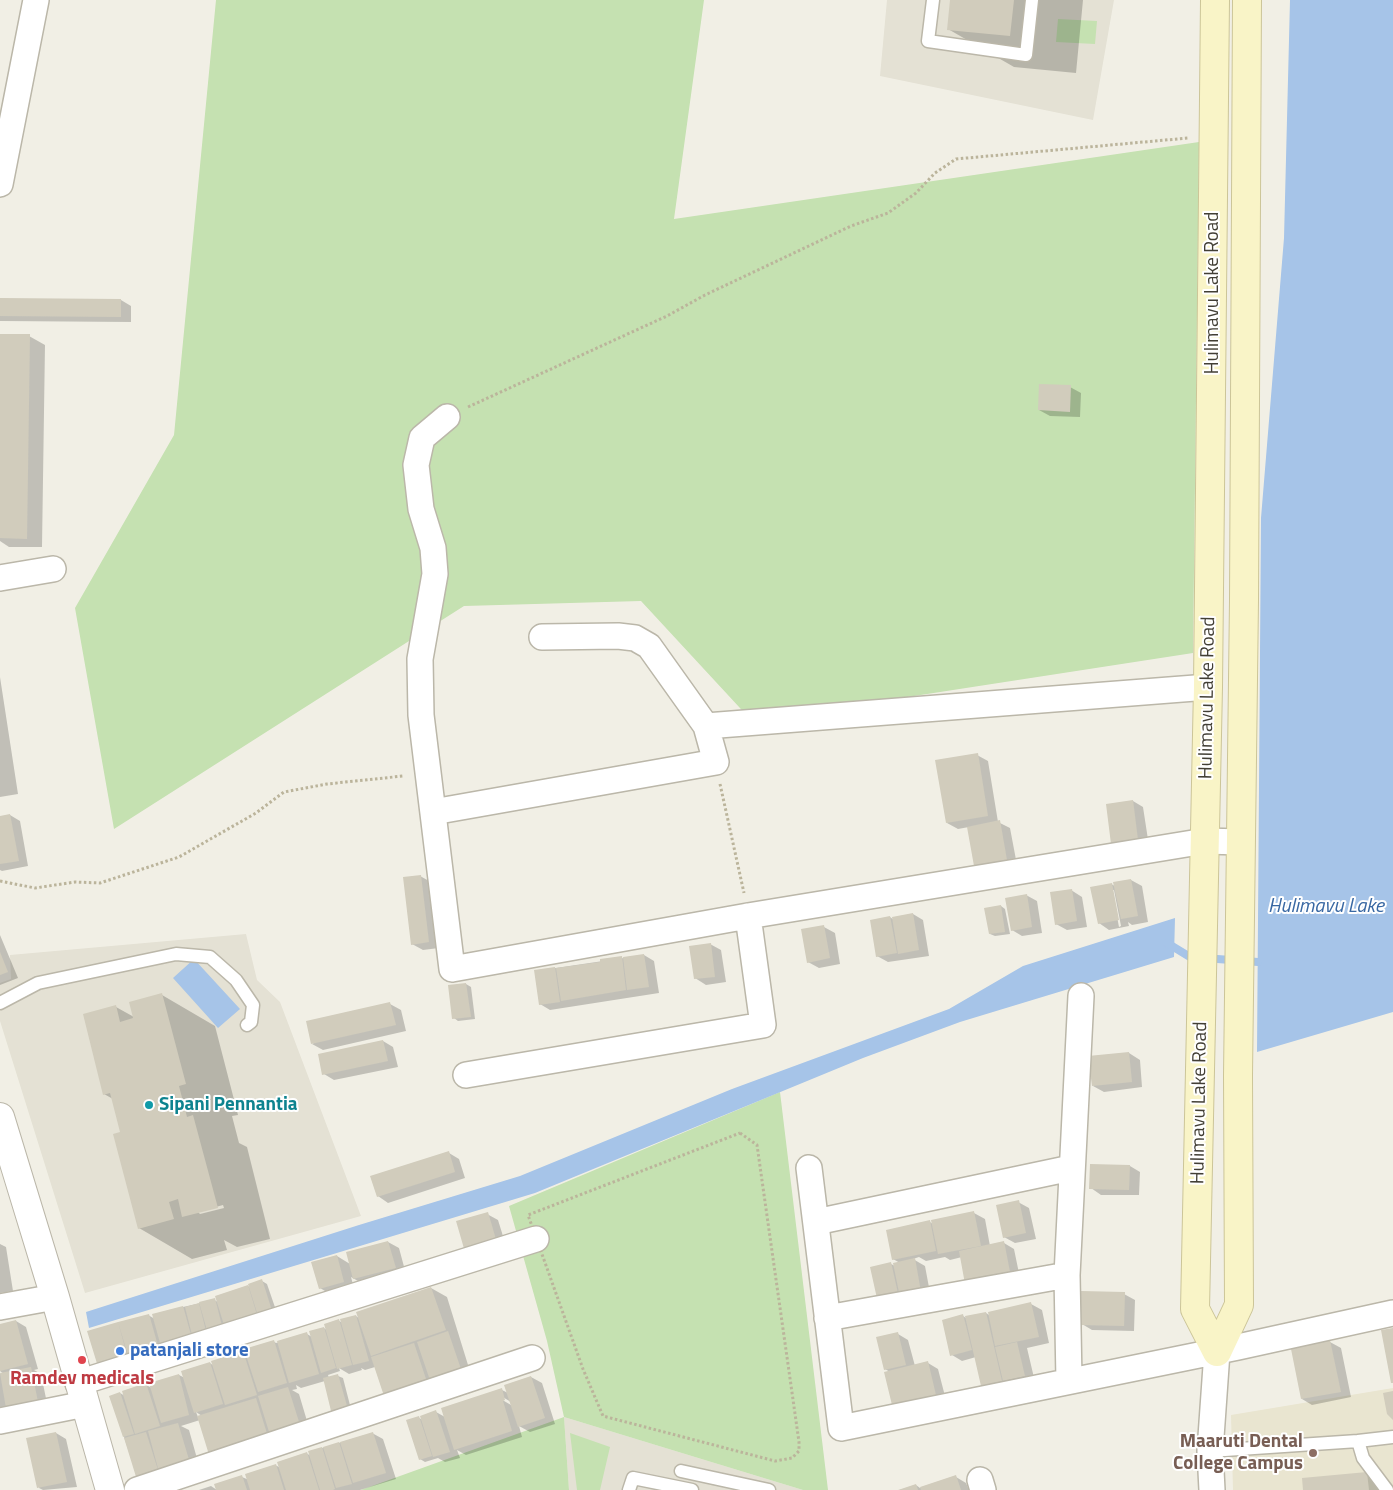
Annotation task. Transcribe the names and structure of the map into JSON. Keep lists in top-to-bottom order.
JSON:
{
  "streets": {
    "main road": ["Hulimavu Lake Road"]
  },
  "water": ["Hulimavu Lake"],
  "places": [
    "Sipani Pennantia",
    "patanjali store",
    "Ramdev medicals",
    "Maaruti Dental College Campus"
  ]
}
